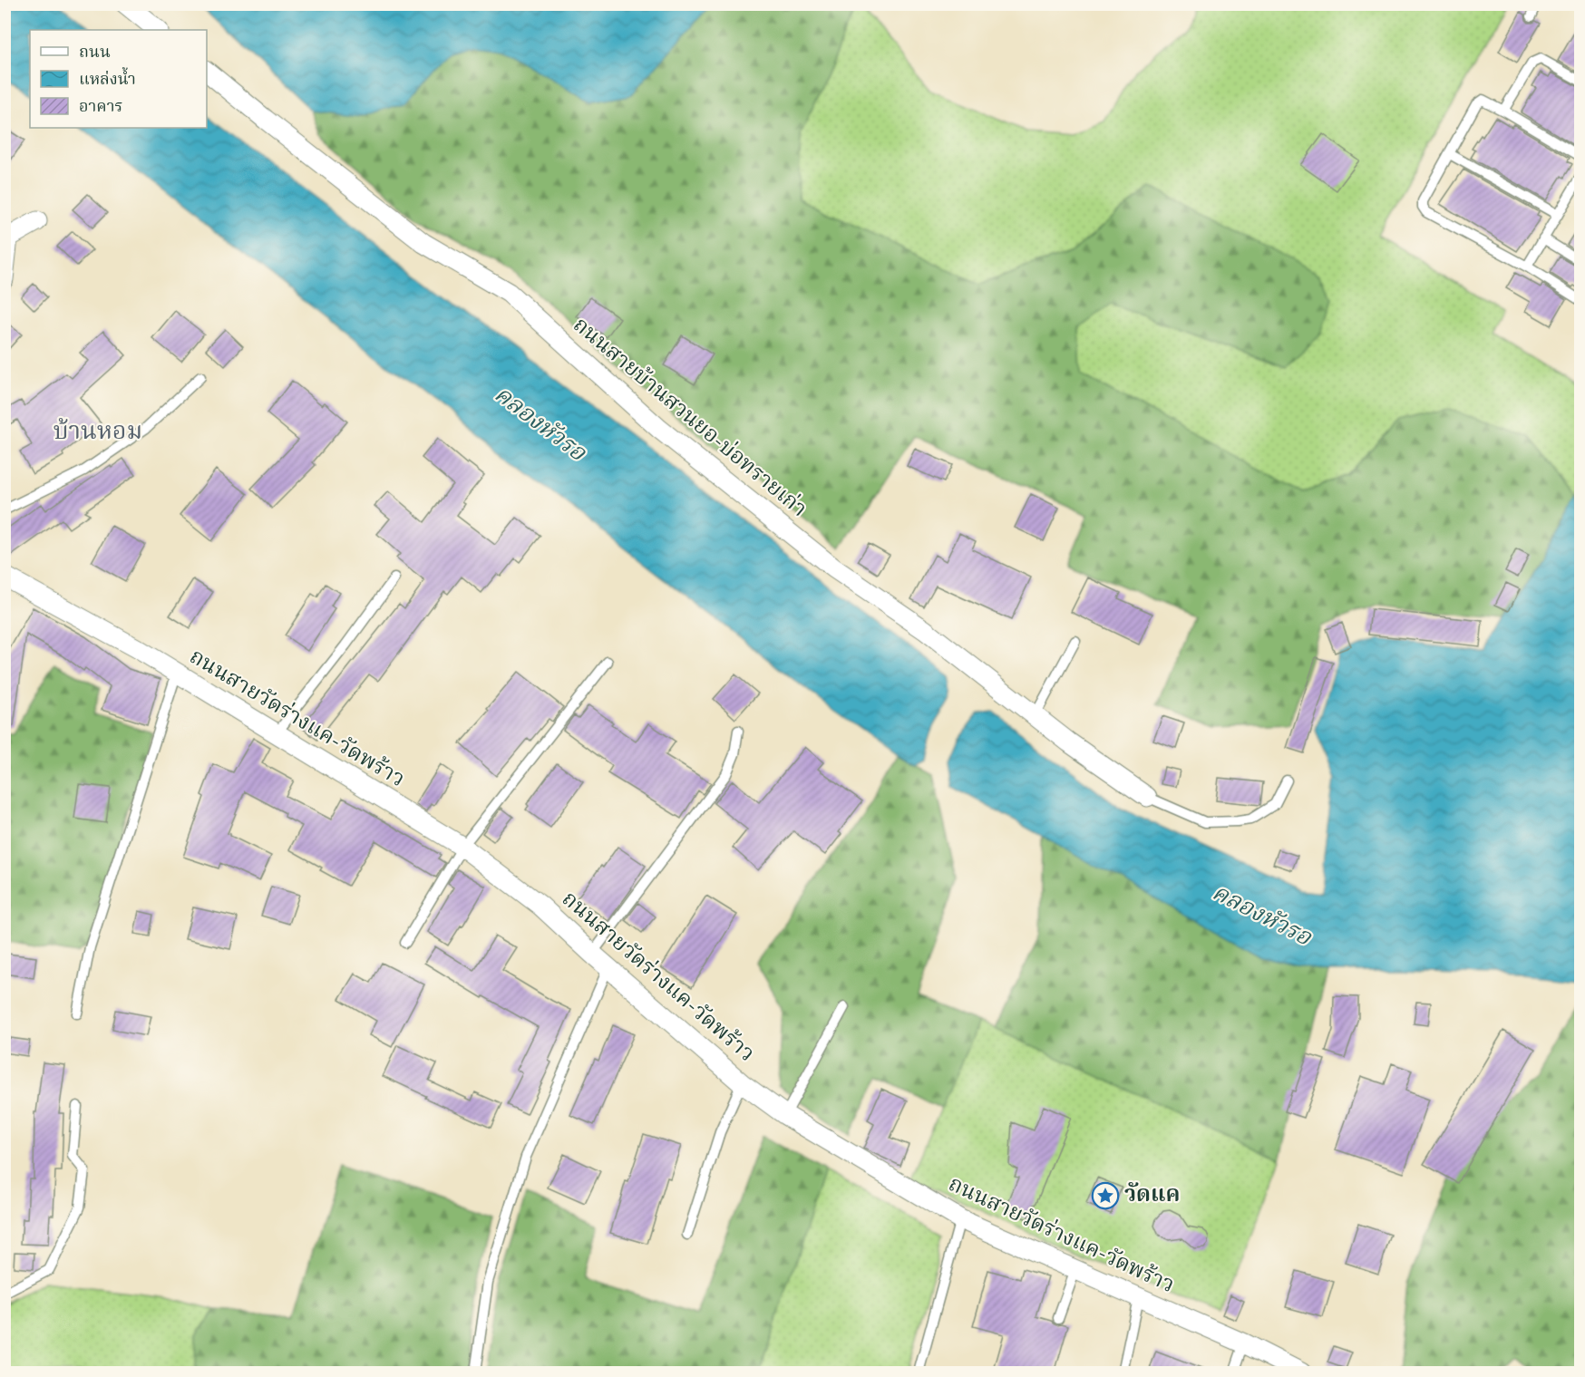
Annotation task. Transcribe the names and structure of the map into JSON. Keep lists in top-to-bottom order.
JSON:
{
  "streets": {
    "street": ["ถนนสายบ้านสวนยอ-บ่อทรายเก่า", "ถนนสายวัดร่างแค-วัดพร้าว"]
  },
  "districts": ["บ้านหอม"],
  "water": ["คลองหัวรอ"],
  "places": {
    "place": ["วัดแค"]
  },
  "legend": ["ถนน", "แหล่งน้ำ", "อาคาร"]
}
